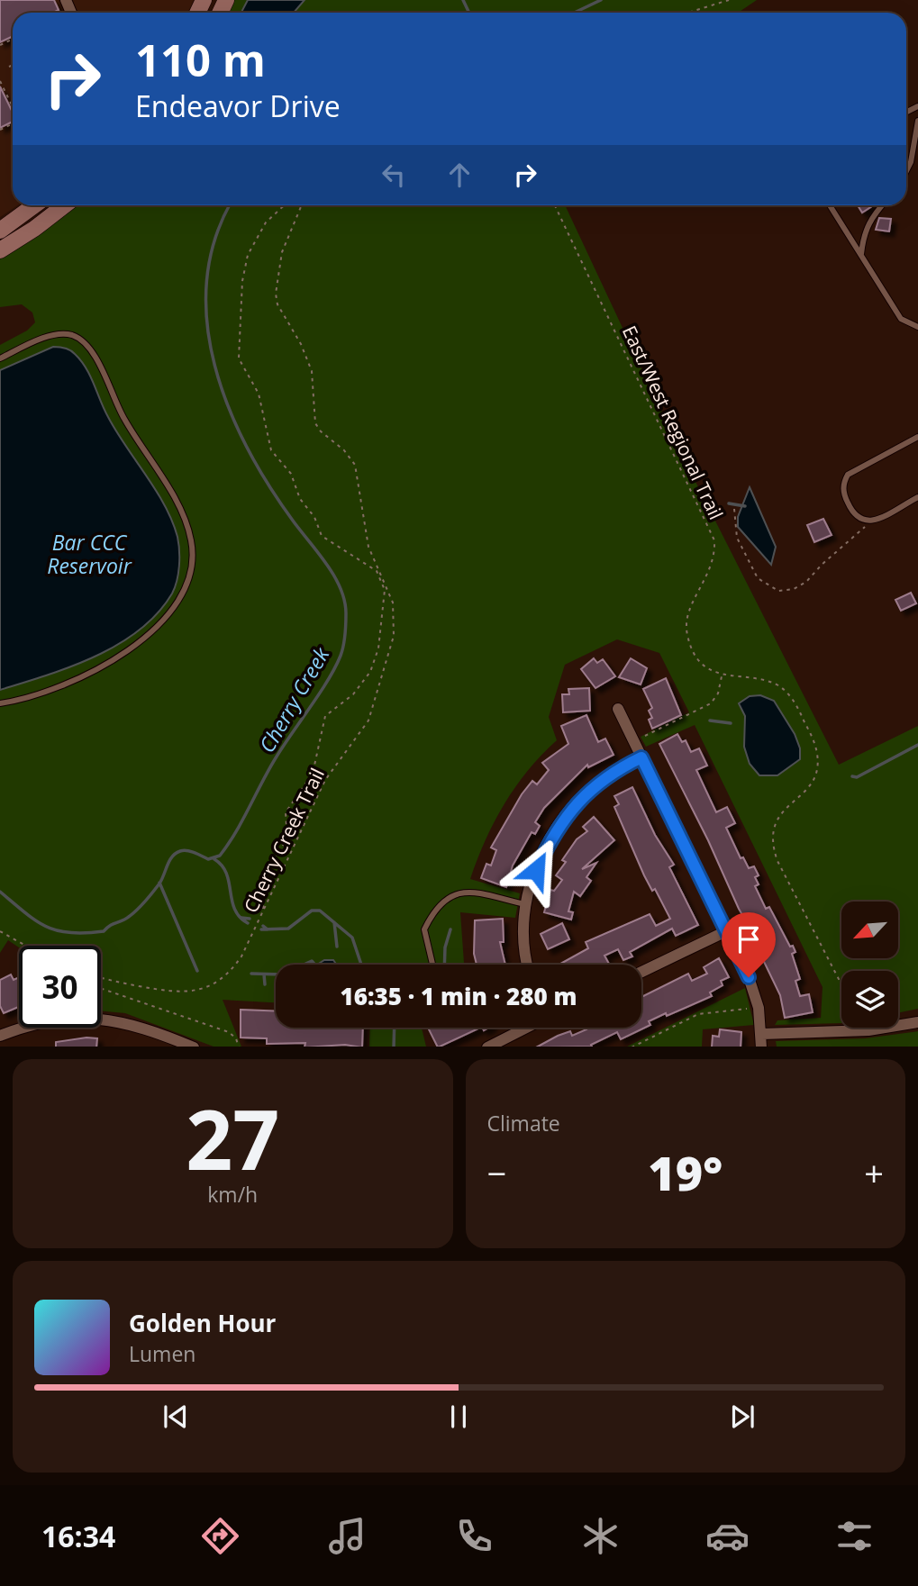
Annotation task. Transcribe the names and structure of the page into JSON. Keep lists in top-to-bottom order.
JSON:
{
  "streets": {
    "path": ["East/West Regional Trail", "Cherry Creek Trail"]
  },
  "water": ["Bar CCC Reservoir", "Cherry Creek"],
  "north": "bottom left",
  "page": {
    "turn": ["110 m", "Endeavor Drive"],
    "limit": "30",
    "trip": "16:35 · 1 min · 280 m",
    "tile": [
      ["27", "km/h"],
      "Climate"
    ],
    "heat": ["−", "19°", "+"],
    "song": ["Golden Hour", "Lumen"],
    "tabs": "16:34"
  }
}
